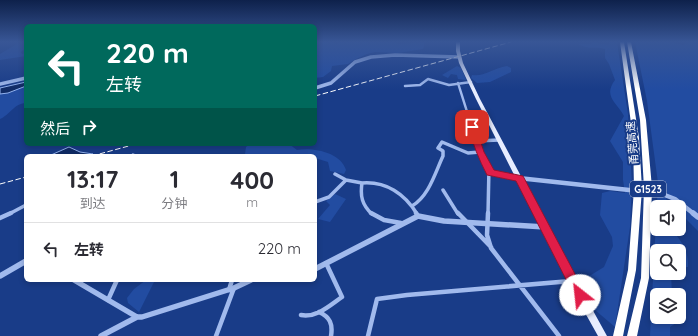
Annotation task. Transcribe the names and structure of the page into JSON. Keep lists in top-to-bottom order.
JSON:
{
  "streets": {
    "highway": ["甬莞高速", "G1523"]
  },
  "page": {
    "turn": ["220 m", "左转"],
    "then": "然后",
    "eta": [
      "13:17",
      "到达",
      "1",
      "分钟",
      "400",
      "m"
    ],
    "list": [
      {
        "name": "左转",
        "value": "220 m"
      }
    ]
  }
}
